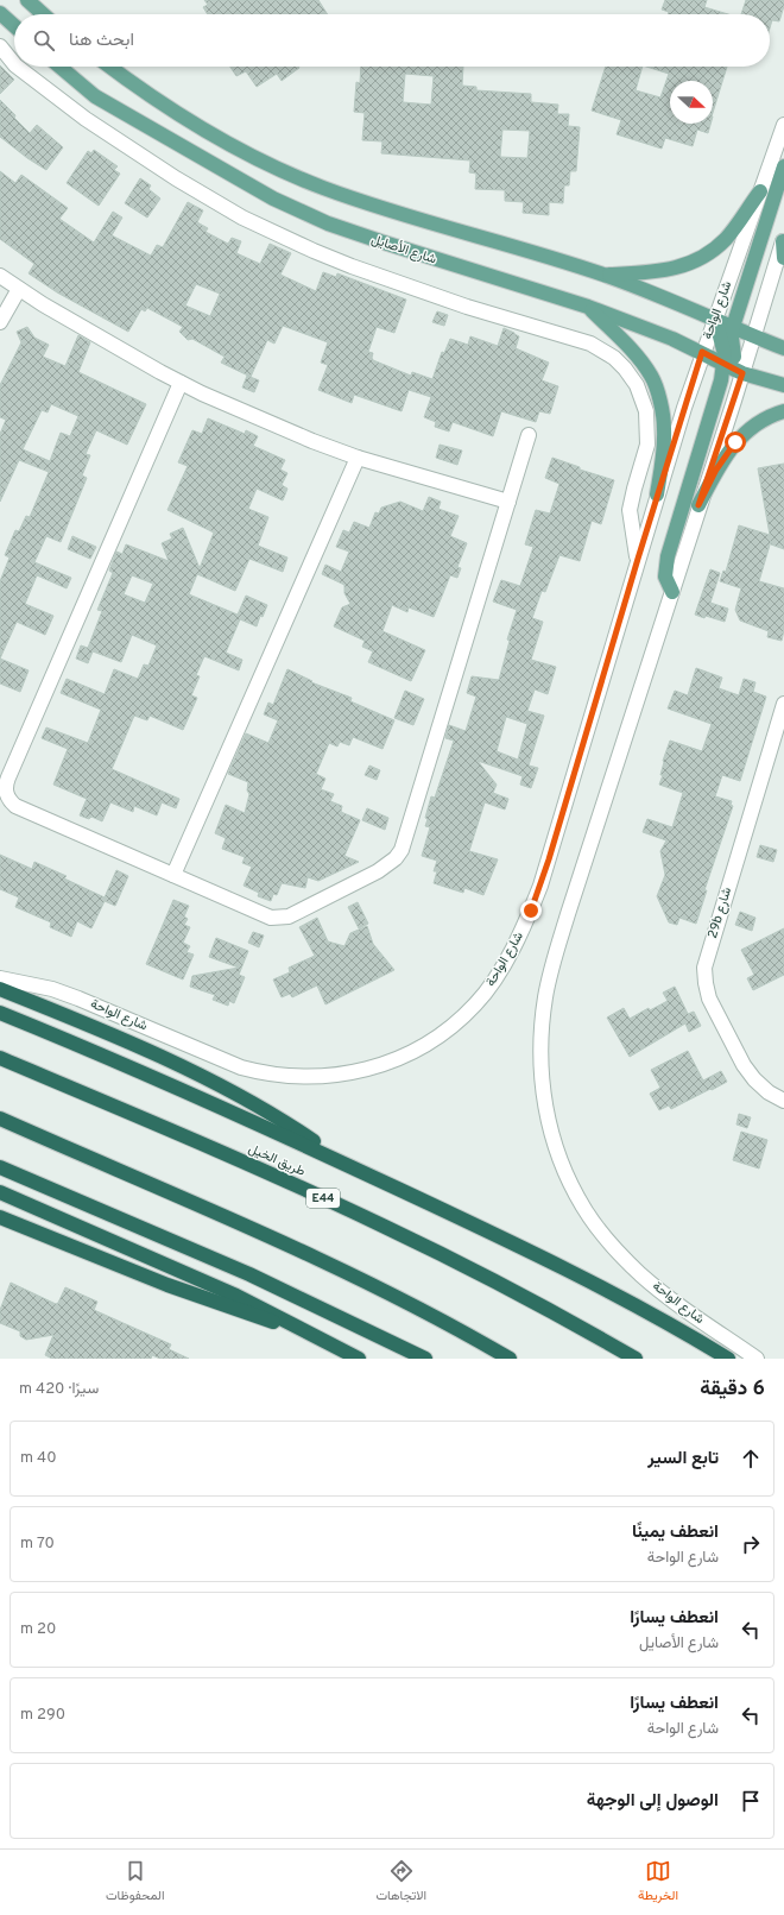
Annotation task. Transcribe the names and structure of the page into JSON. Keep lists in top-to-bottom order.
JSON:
{
  "streets": {
    "highway": ["طريق الخيل", "E44"],
    "main road": ["شارع الأصايل"],
    "street": ["شارع الواحة", "29b شارع"]
  },
  "crossings": [
    ["شارع الأصايل", "شارع الواحة"]
  ],
  "north": "right",
  "page": {
    "search": "ابحث هنا",
    "heading": ["6 دقيقة", "سيرًا · 420 m"],
    "list": [
      ["تابع السير", "40 m"],
      ["انعطف يمينًا", "شارع الواحة", "70 m"],
      ["انعطف يسارًا", "شارع الأصايل", "20 m"],
      ["انعطف يسارًا", "شارع الواحة", "290 m"],
      "الوصول إلى الوجهة"
    ],
    "nav": ["الخريطة", "الاتجاهات", "المحفوظات"]
  }
}
